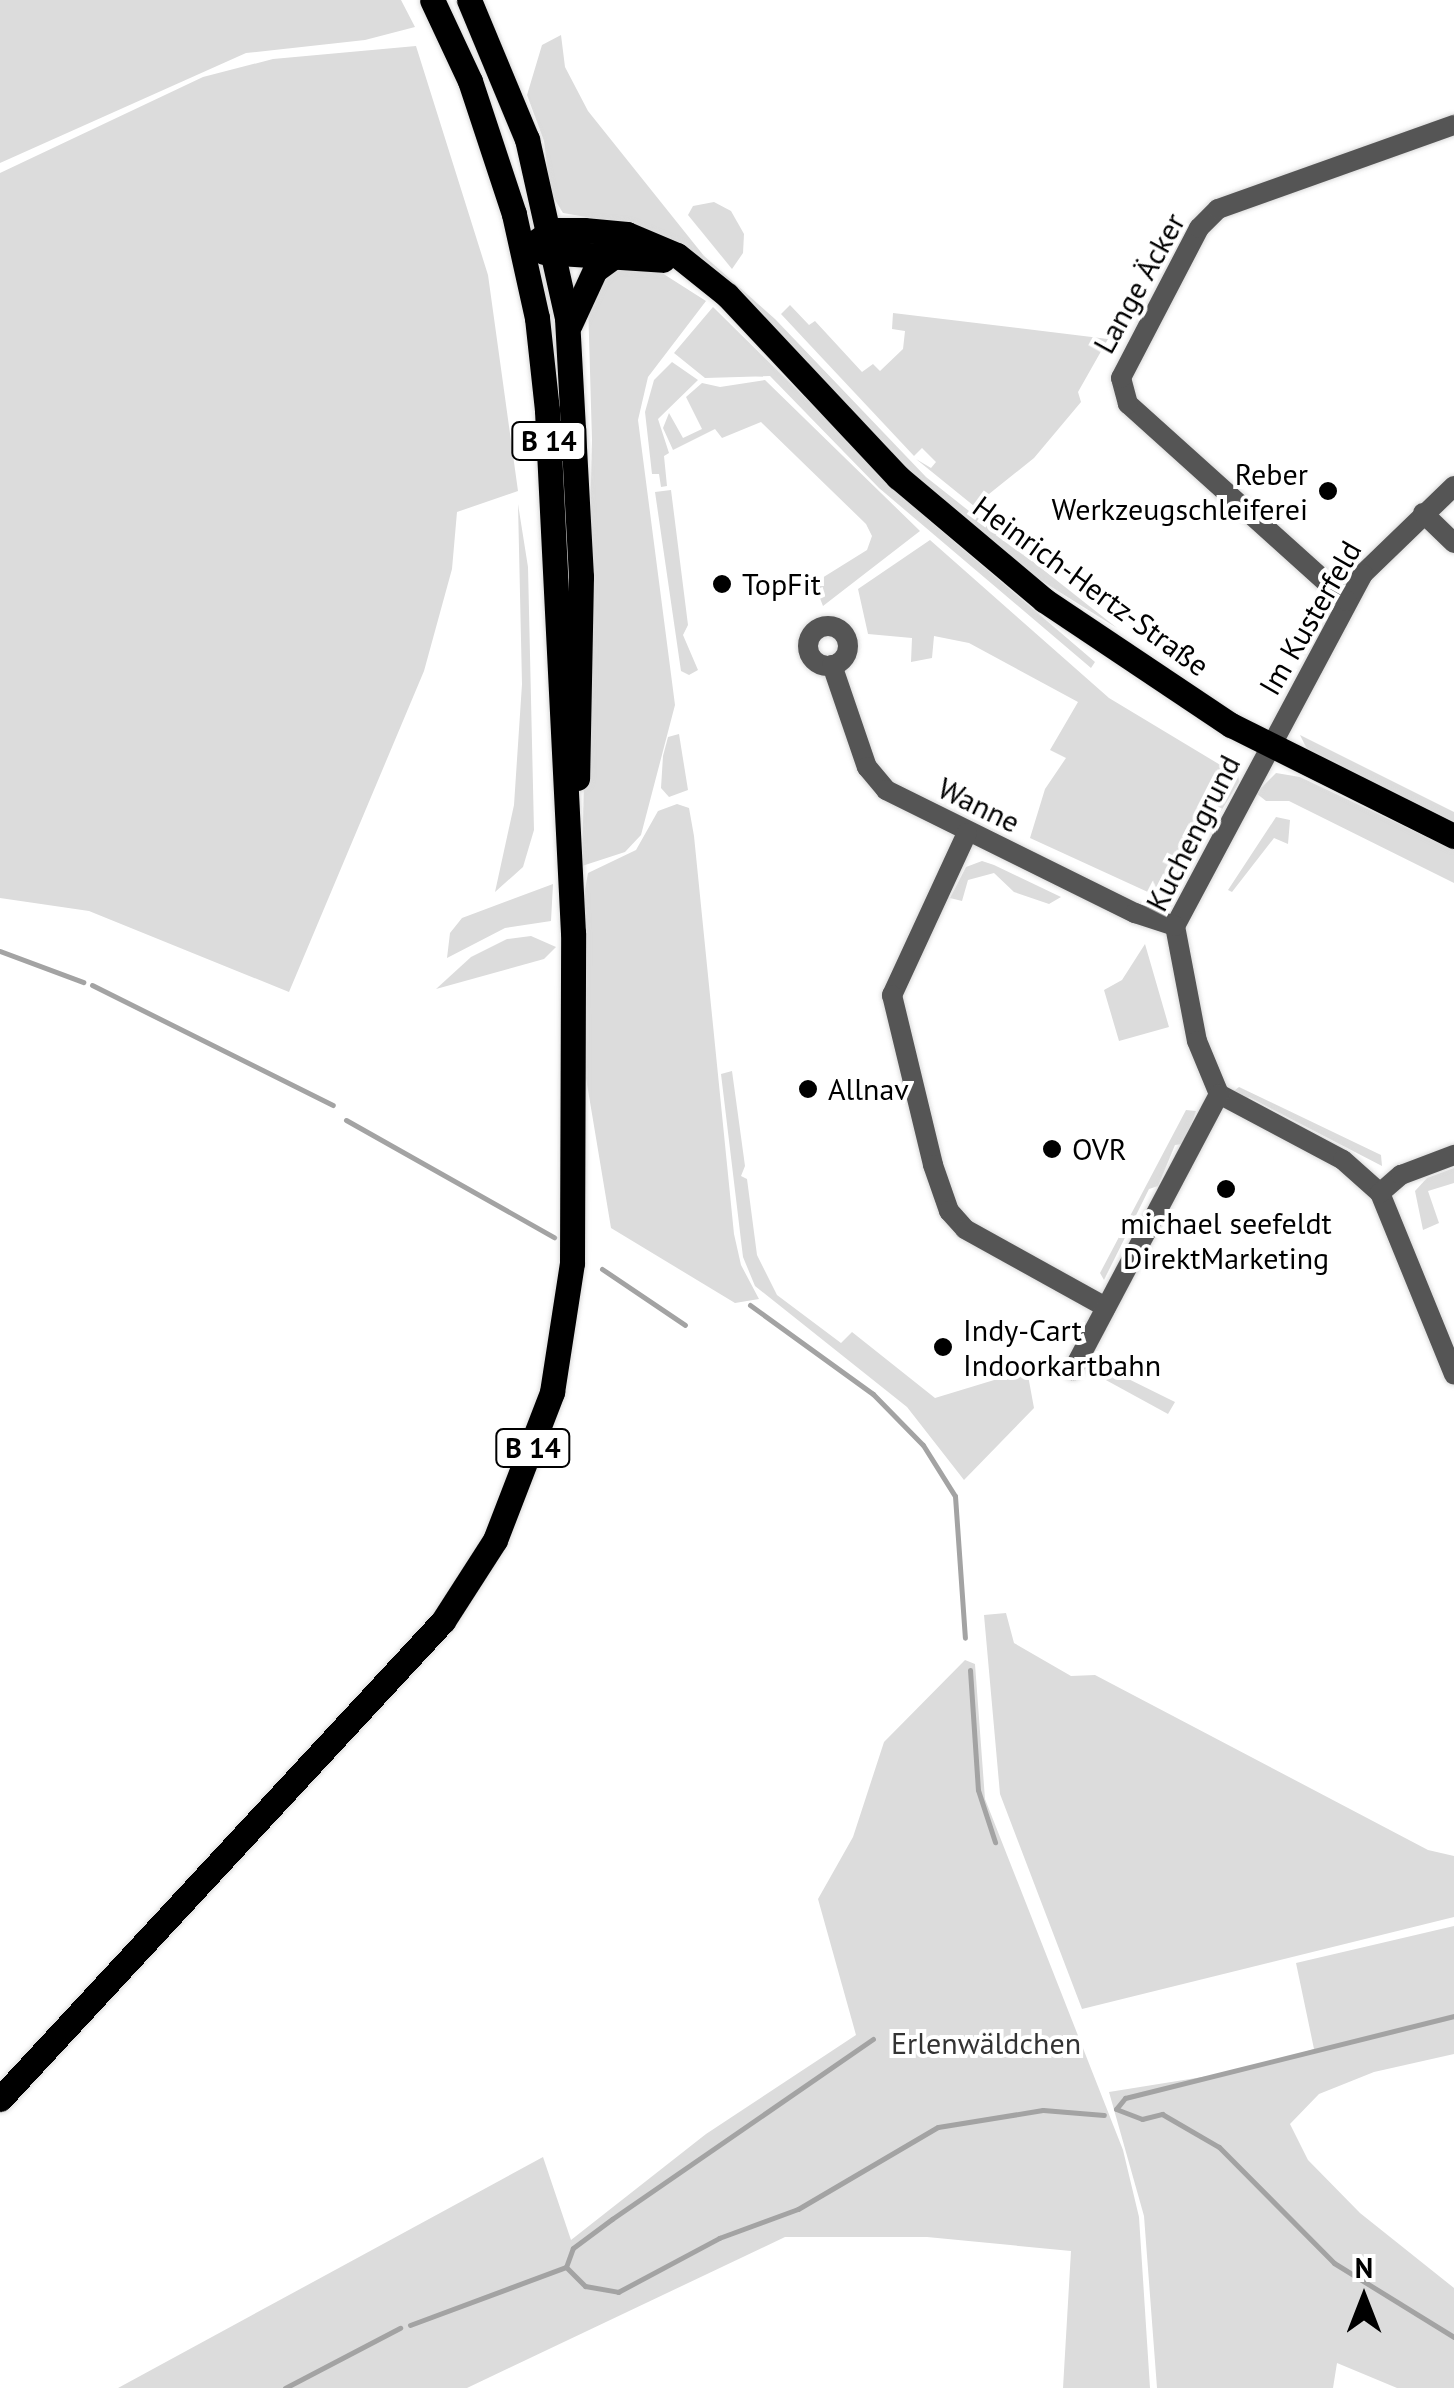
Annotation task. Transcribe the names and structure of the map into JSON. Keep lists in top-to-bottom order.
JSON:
{
  "streets": {
    "main road": ["B 14", "Heinrich-Hertz-Straße"],
    "street": [
      "Lange Äcker",
      "Im Kusterfeld",
      "Wanne",
      "Kuchengrund"
    ]
  },
  "crossings": [
    ["Lange Äcker", "Im Kusterfeld"],
    ["B 14", "Heinrich-Hertz-Straße"],
    ["Heinrich-Hertz-Straße", "Im Kusterfeld"],
    ["Heinrich-Hertz-Straße", "Kuchengrund"],
    ["Im Kusterfeld", "Kuchengrund"],
    ["Wanne", "Kuchengrund"]
  ],
  "parks": ["Erlenwäldchen"],
  "places": [
    "Reber Werkzeugschleiferei",
    "TopFit",
    "Allnav",
    "OVR",
    "michael seefeldt DirektMarketing",
    "Indy-Cart Indoorkartbahn"
  ],
  "north": "top"
}
